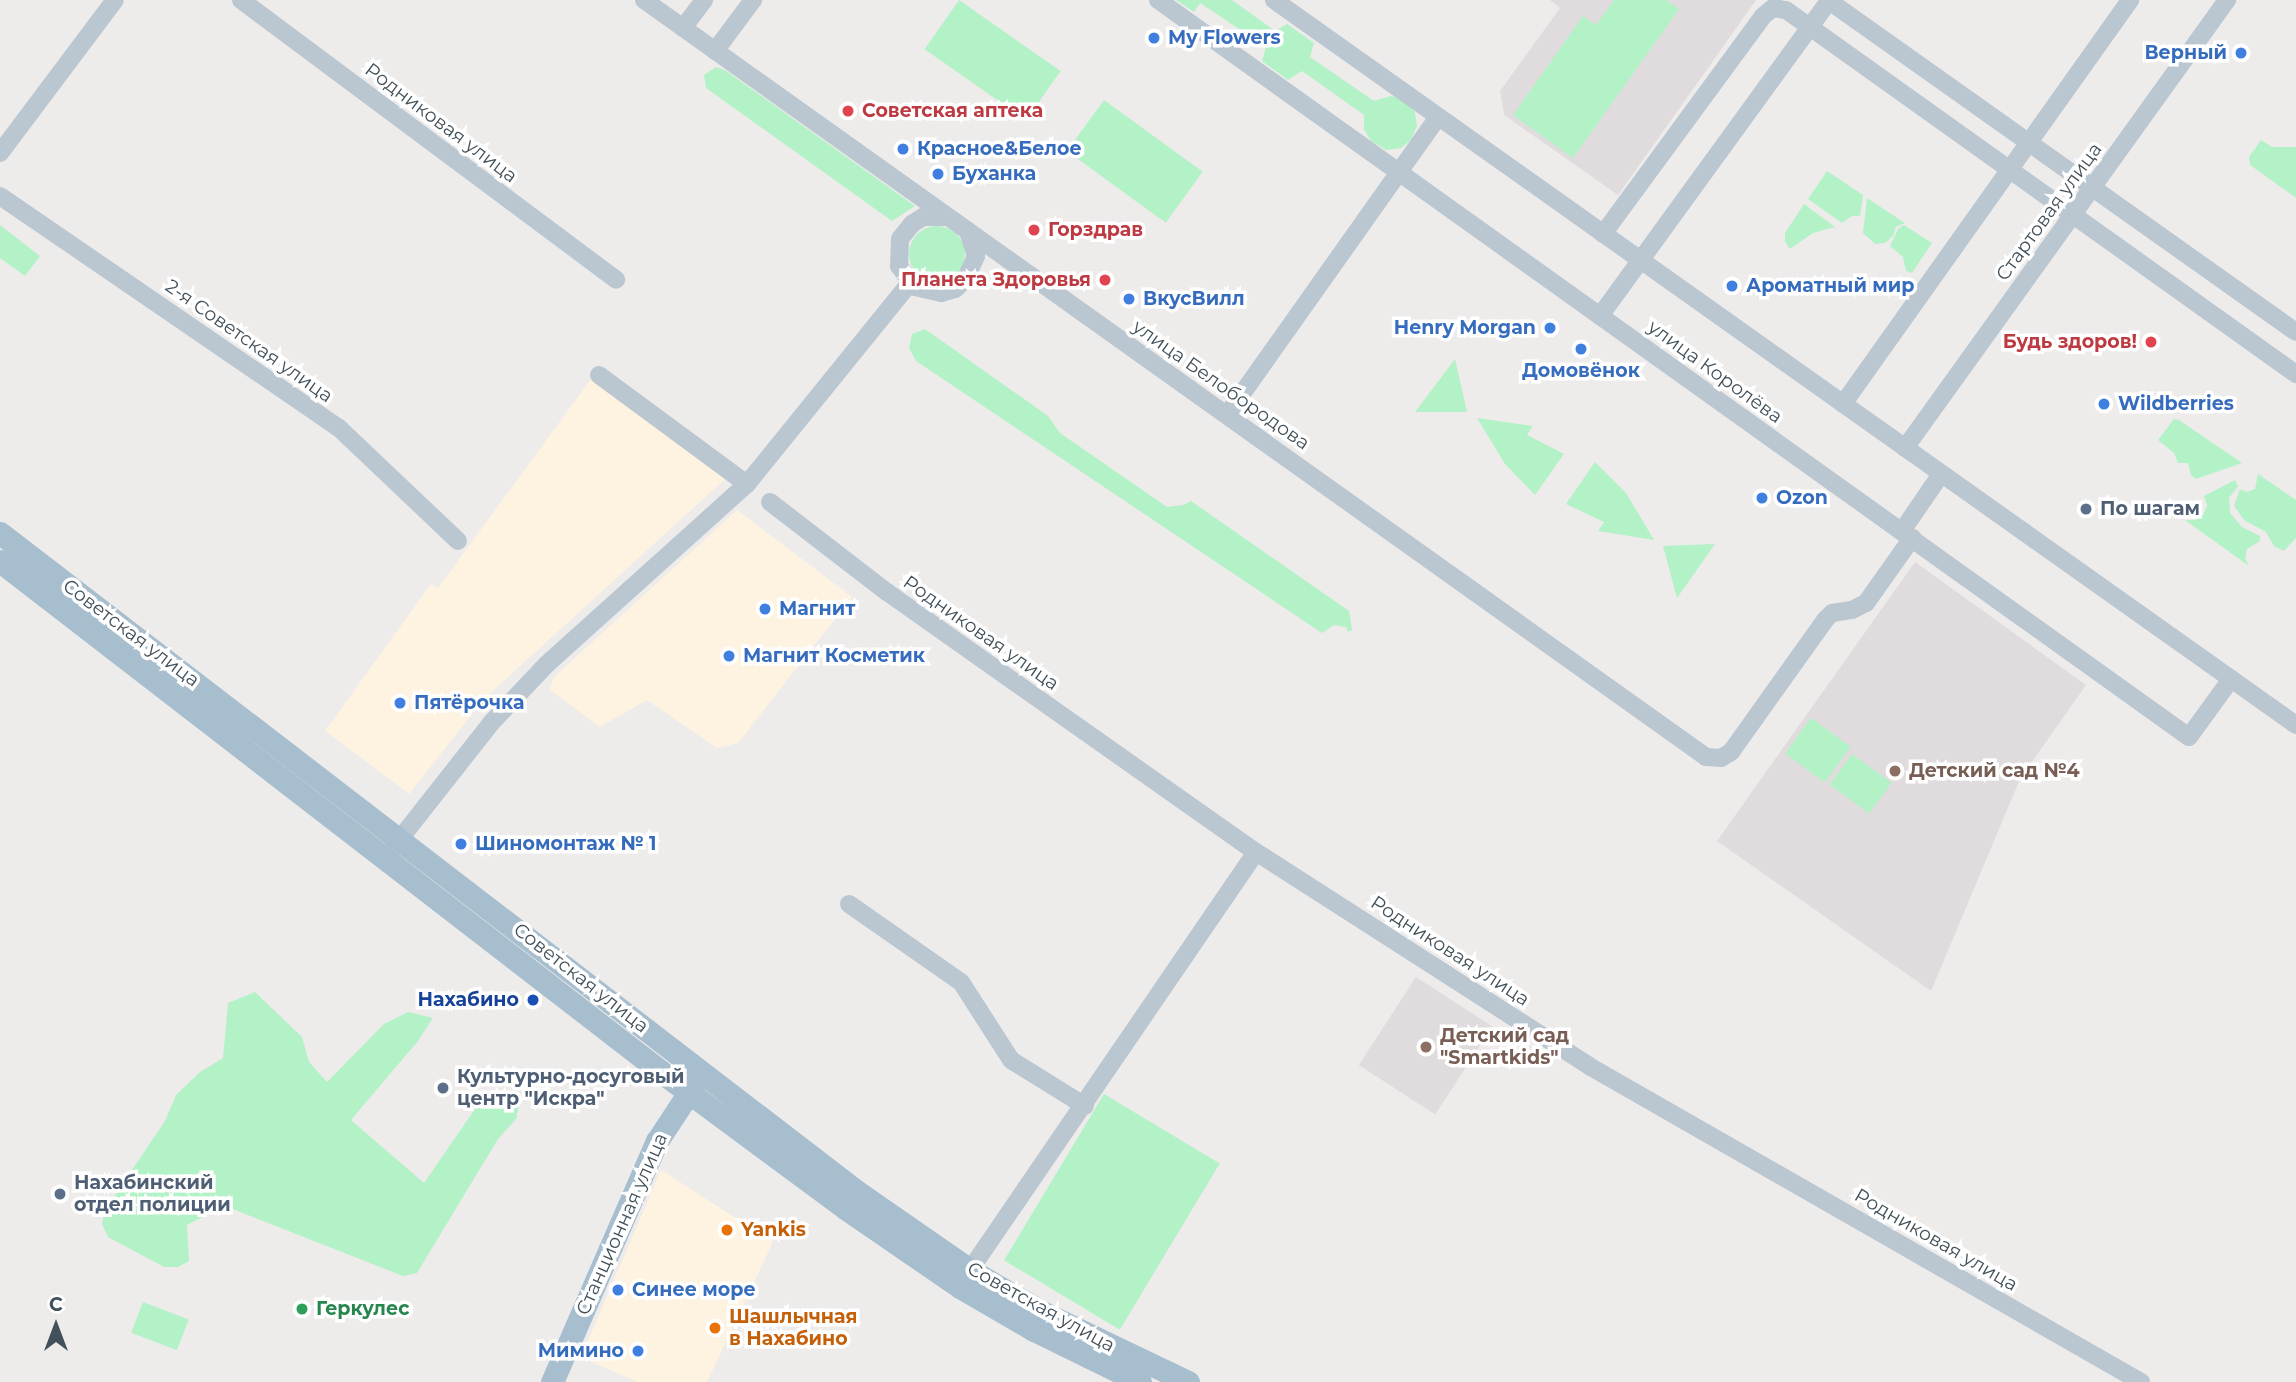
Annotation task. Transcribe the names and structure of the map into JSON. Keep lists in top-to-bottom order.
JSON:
{
  "streets": {
    "main road": ["Советская улица", "Станционная улица"],
    "street": [
      "Родниковая улица",
      "Стартовая улица",
      "2-я Советская улица",
      "улица Королёва",
      "улица Белобородова"
    ]
  },
  "crossings": [
    ["улица Королёва", "улица Белобородова"],
    ["Советская улица", "Станционная улица"]
  ],
  "places": [
    "My Flowers",
    "Верный",
    "Советская аптека",
    "Красное&Белое",
    "Буханка",
    "Горздрав",
    "Планета Здоровья",
    "Ароматный мир",
    "ВкусВилл",
    "Henry Morgan",
    "Будь здоров!",
    "Домовёнок",
    "Wildberries",
    "Ozon",
    "По шагам",
    "Магнит",
    "Магнит Косметик",
    "Пятёрочка",
    "Детский сад №4",
    "Шиномонтаж № 1",
    "Нахабино",
    "Детский сад \"Smartkids\"",
    "Культурно-досуговый центр \"Искра\"",
    "Нахабинский отдел полиции",
    "Yankis",
    "Синее море",
    "Геркулес",
    "Шашлычная в Нахабино",
    "Мимино"
  ],
  "north": "top"
}
